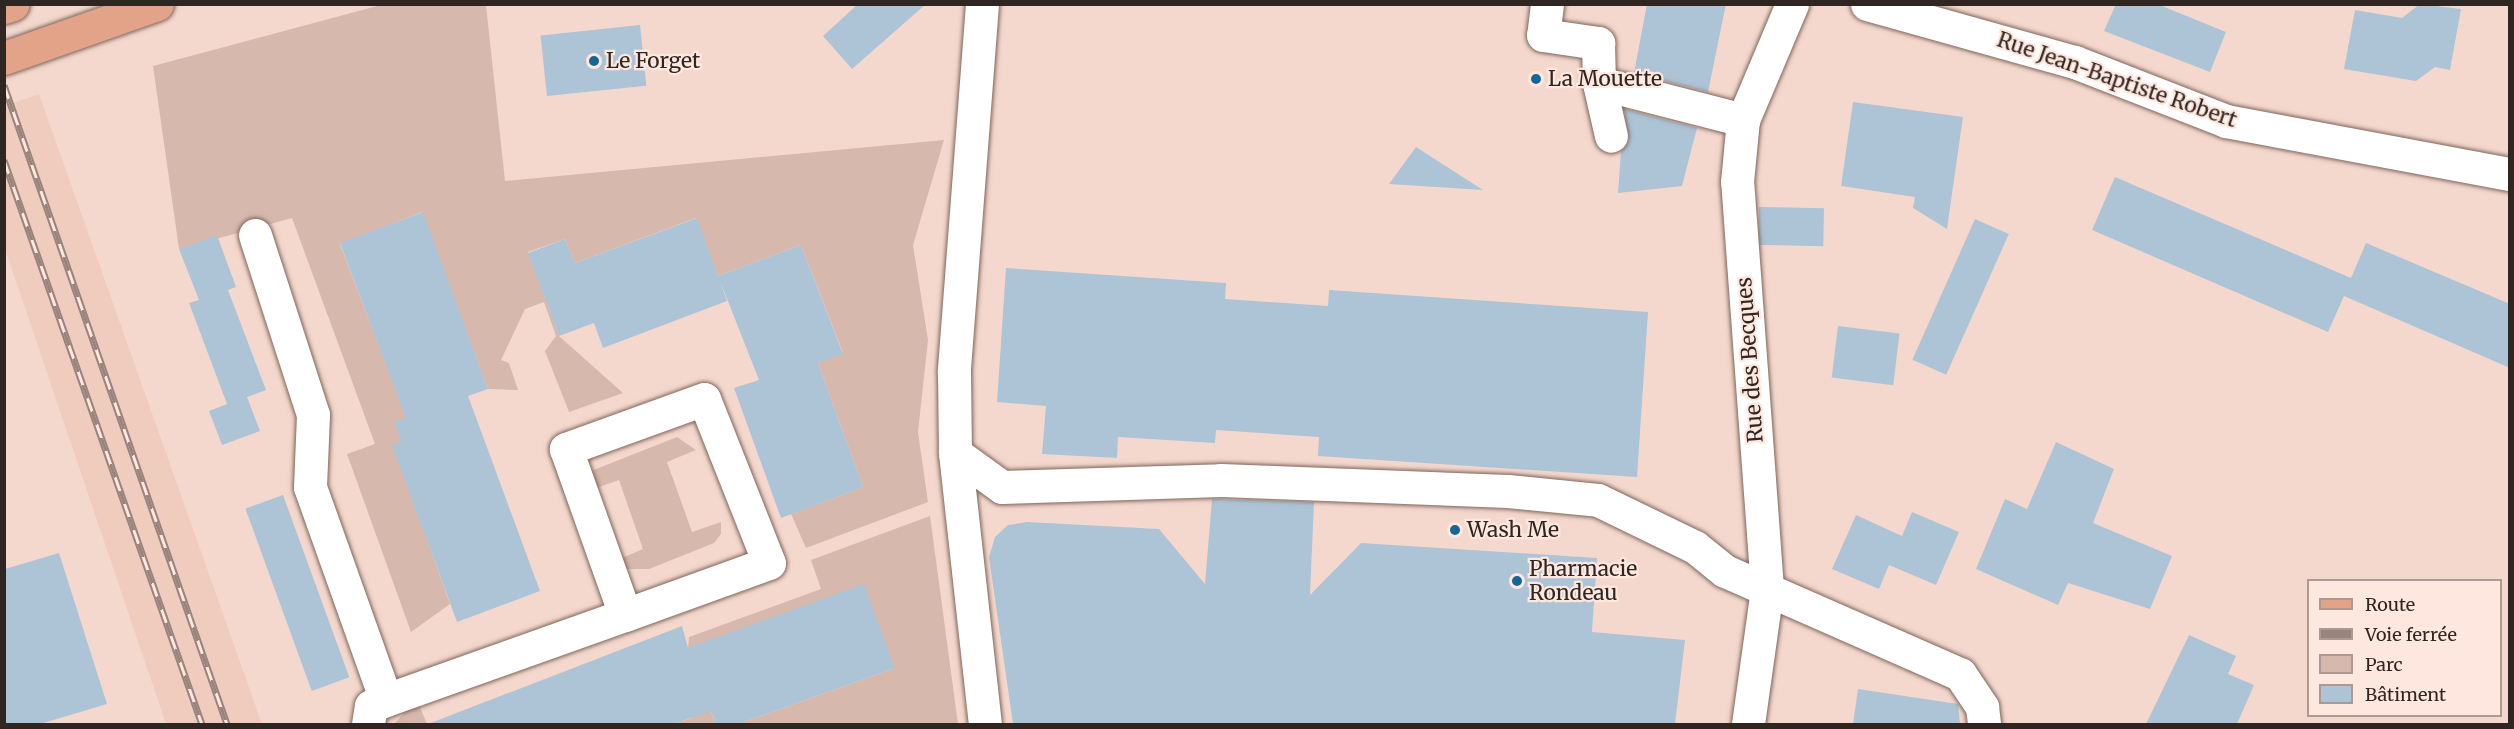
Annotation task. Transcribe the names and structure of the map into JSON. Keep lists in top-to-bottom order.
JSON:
{
  "streets": {
    "street": ["Rue Jean-Baptiste Robert", "Rue des Becques"]
  },
  "places": [
    "Le Forget",
    "La Mouette",
    "Wash Me",
    "Pharmacie Rondeau"
  ],
  "legend": [
    "Route",
    "Voie ferrée",
    "Parc",
    "Bâtiment"
  ]
}
